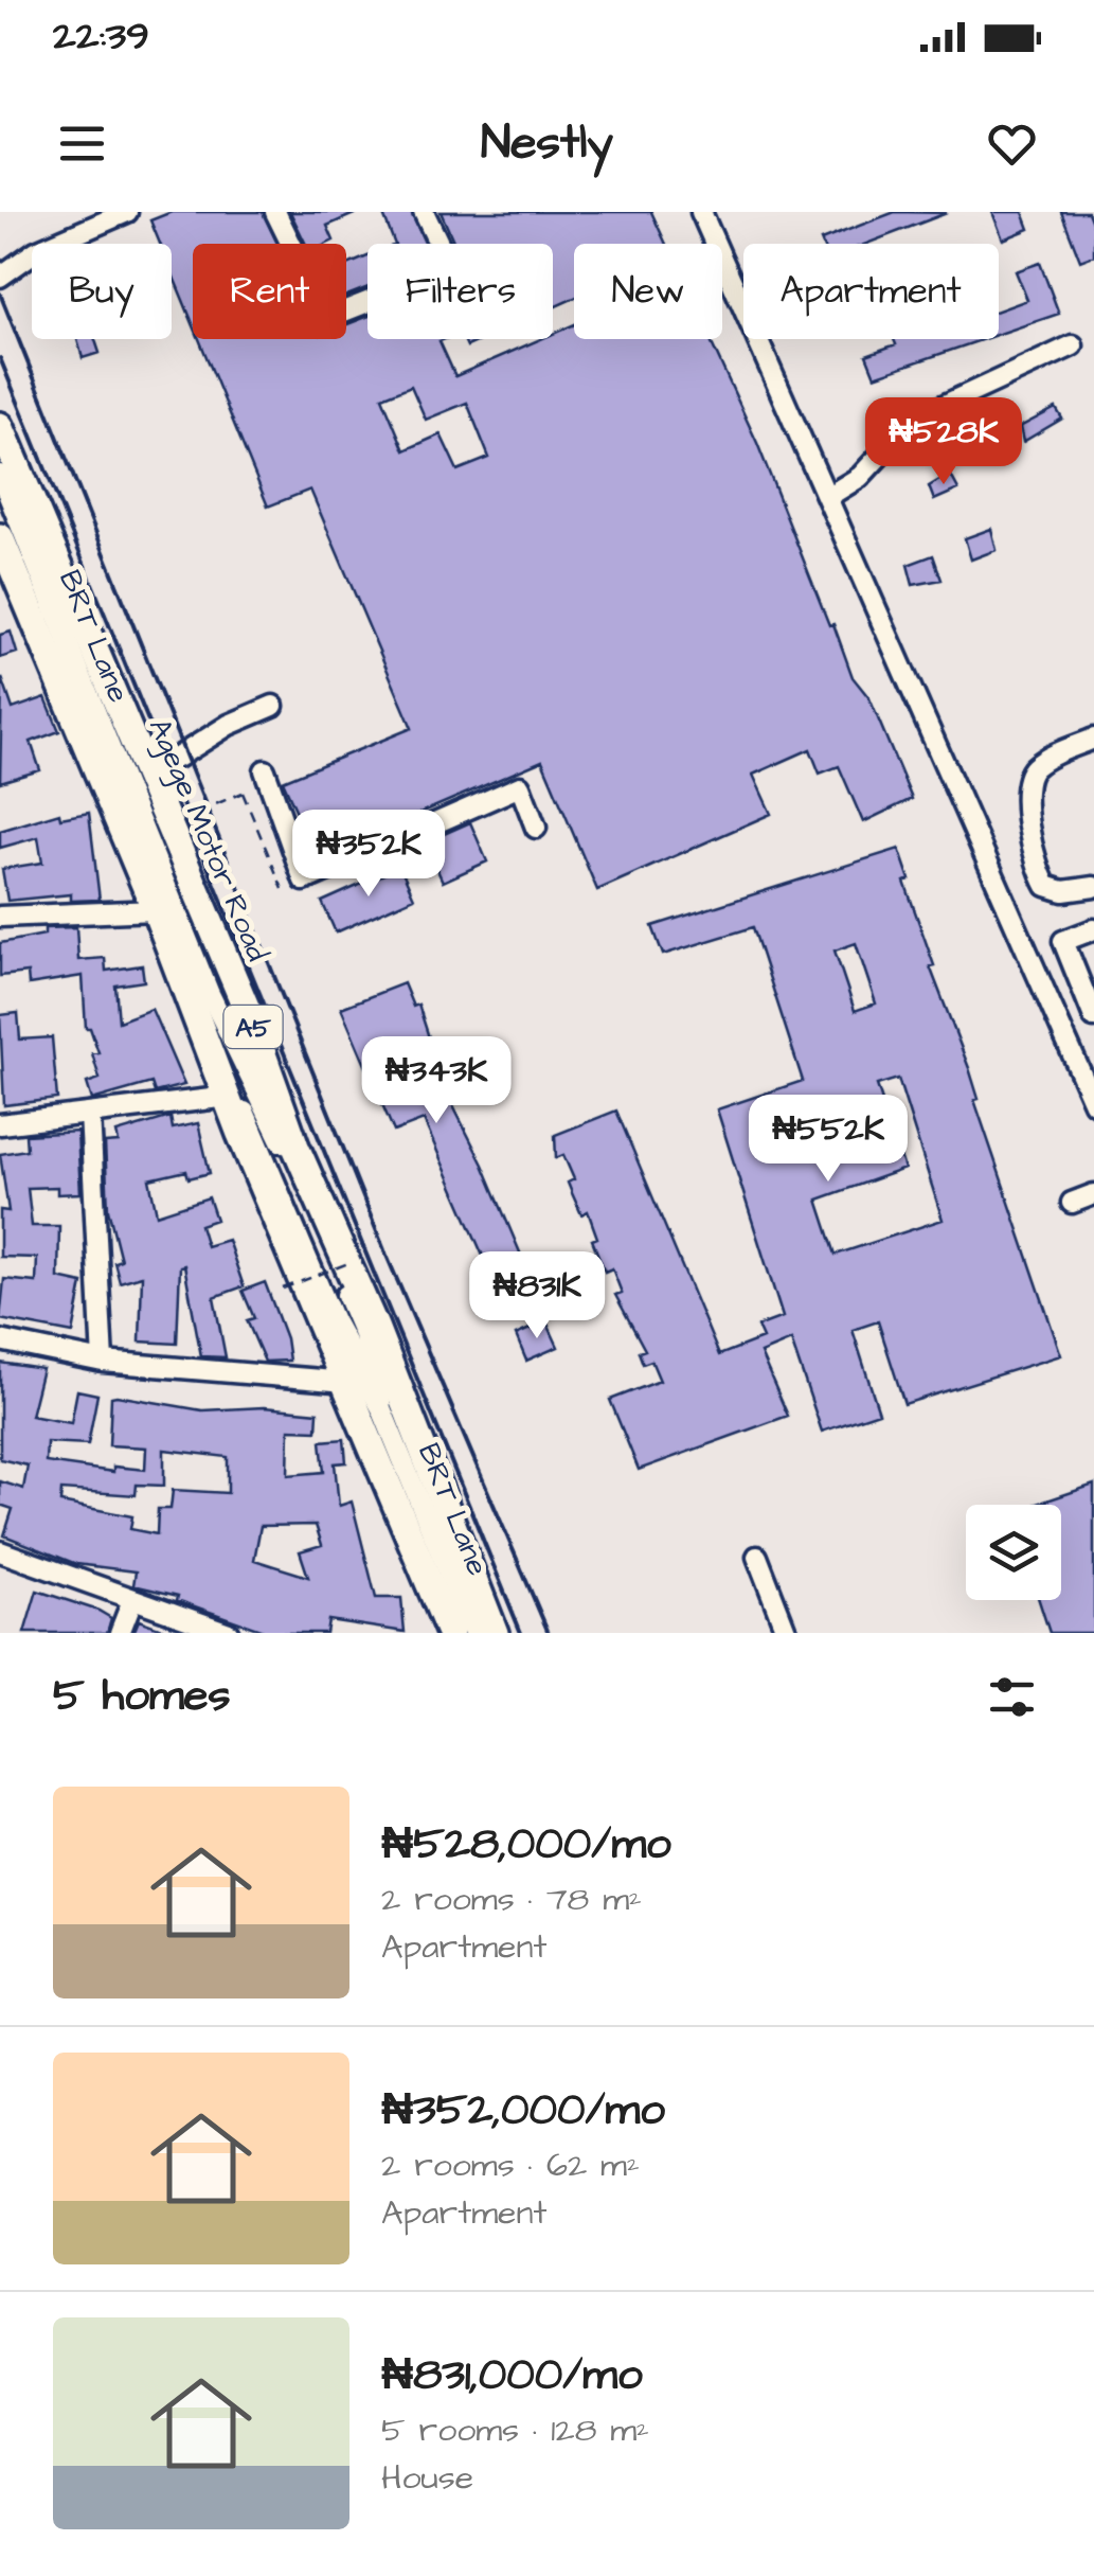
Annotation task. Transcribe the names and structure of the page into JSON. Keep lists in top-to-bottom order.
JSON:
{
  "streets": {
    "highway": ["Agege Motor Road", "A5"],
    "street": ["BRT Lane"]
  },
  "crossings": [
    ["BRT Lane", "Agege Motor Road"]
  ],
  "page": {
    "status": "22:39",
    "header": "Nestly",
    "chip": [
      "Buy",
      "Rent",
      "Filters",
      "New",
      "Apartment"
    ],
    "price": [
      "₦528K",
      "₦352K",
      "₦343K",
      "₦552K",
      "₦831K"
    ],
    "heading": "5 homes",
    "list": [
      {
        "name": "₦528,000/mo",
        "note": "2 rooms · 78 m² · Apartment"
      },
      {
        "name": "₦352,000/mo",
        "note": "2 rooms · 62 m² · Apartment"
      },
      {
        "name": "₦831,000/mo",
        "note": "5 rooms · 128 m² · House"
      }
    ]
  }
}
